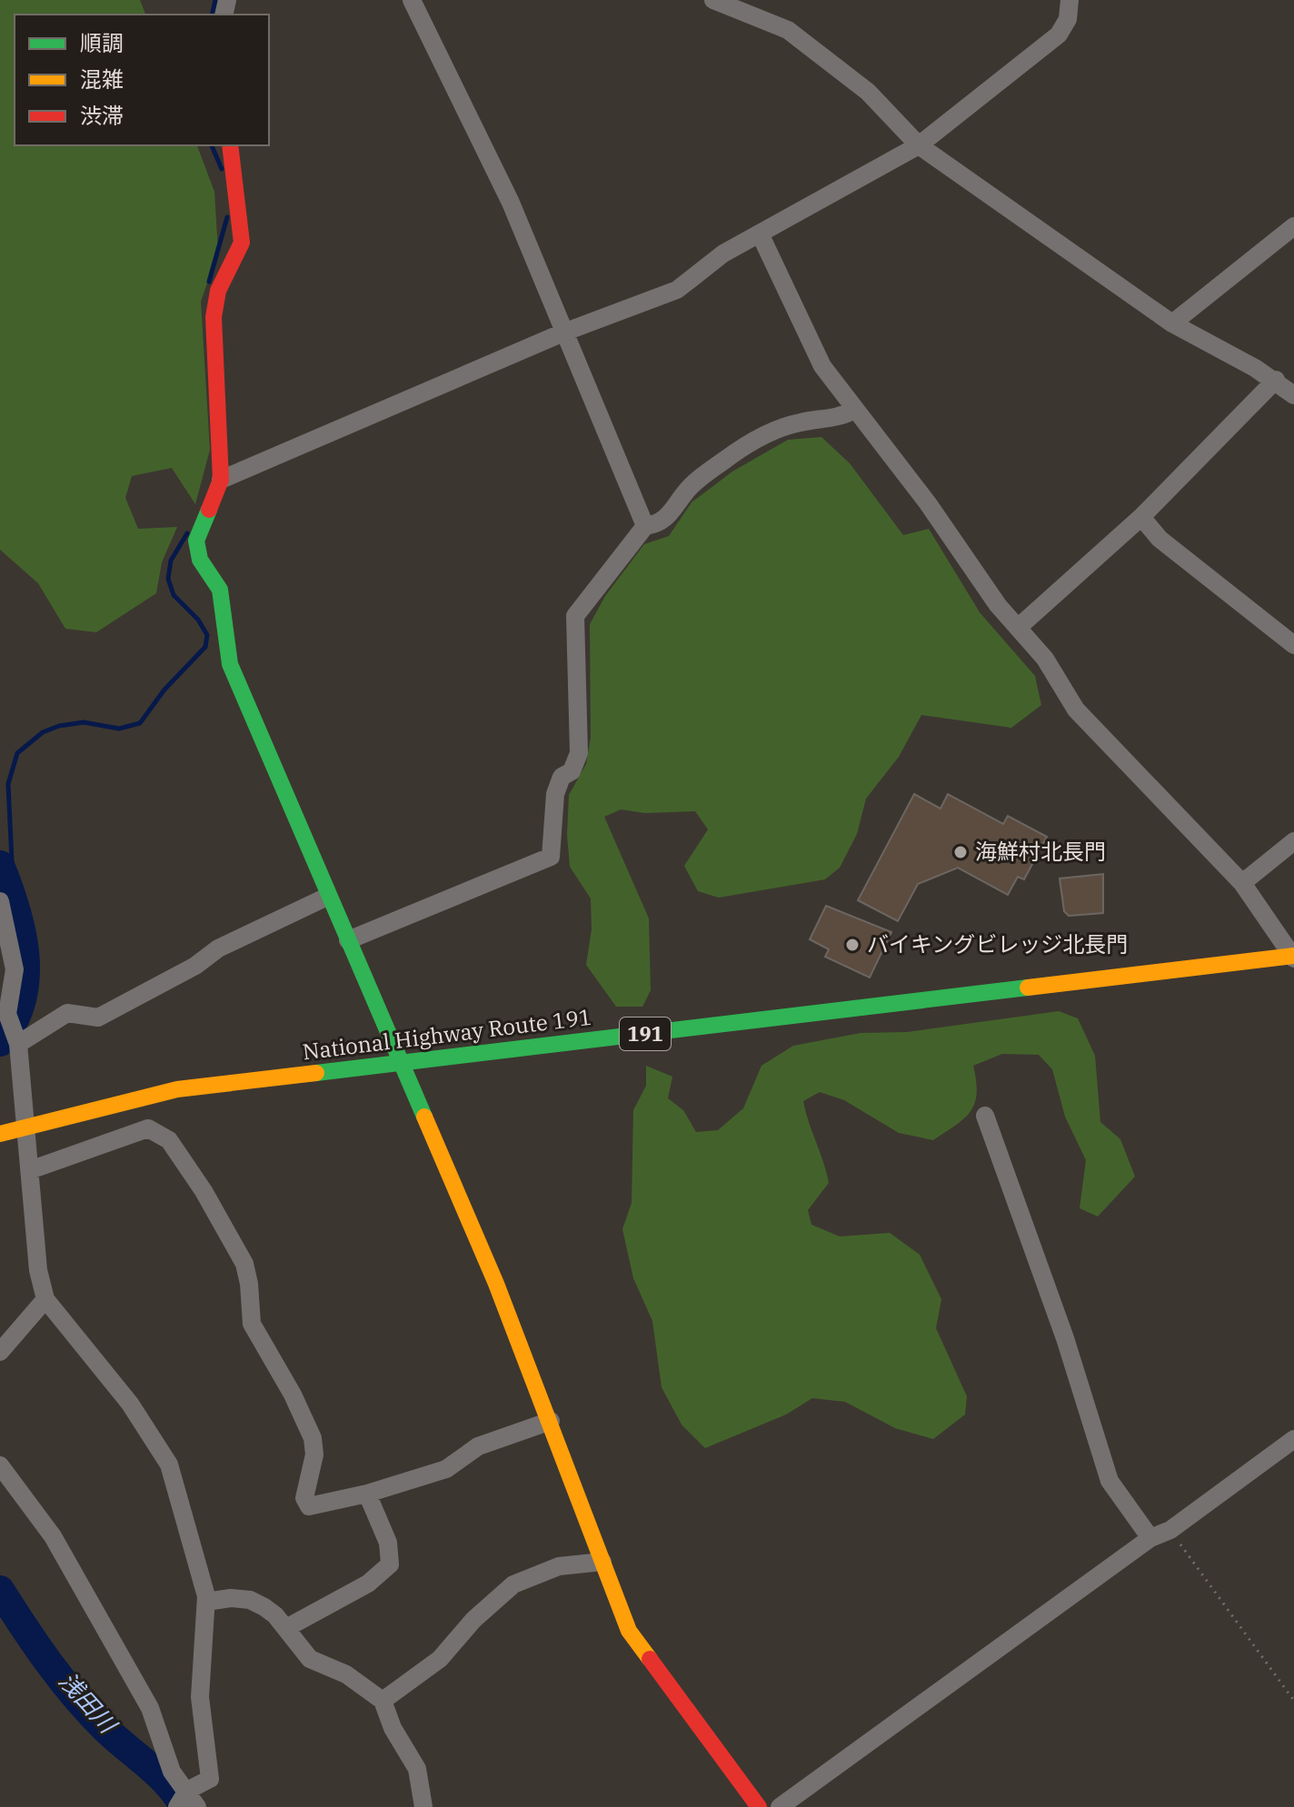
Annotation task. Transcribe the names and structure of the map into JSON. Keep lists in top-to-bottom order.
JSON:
{
  "streets": {
    "main road": ["191", "National Highway Route 191"]
  },
  "water": ["浅田川"],
  "places": ["海鮮村北長門", "バイキングビレッジ北長門"],
  "legend": ["順調", "混雑", "渋滞"]
}
